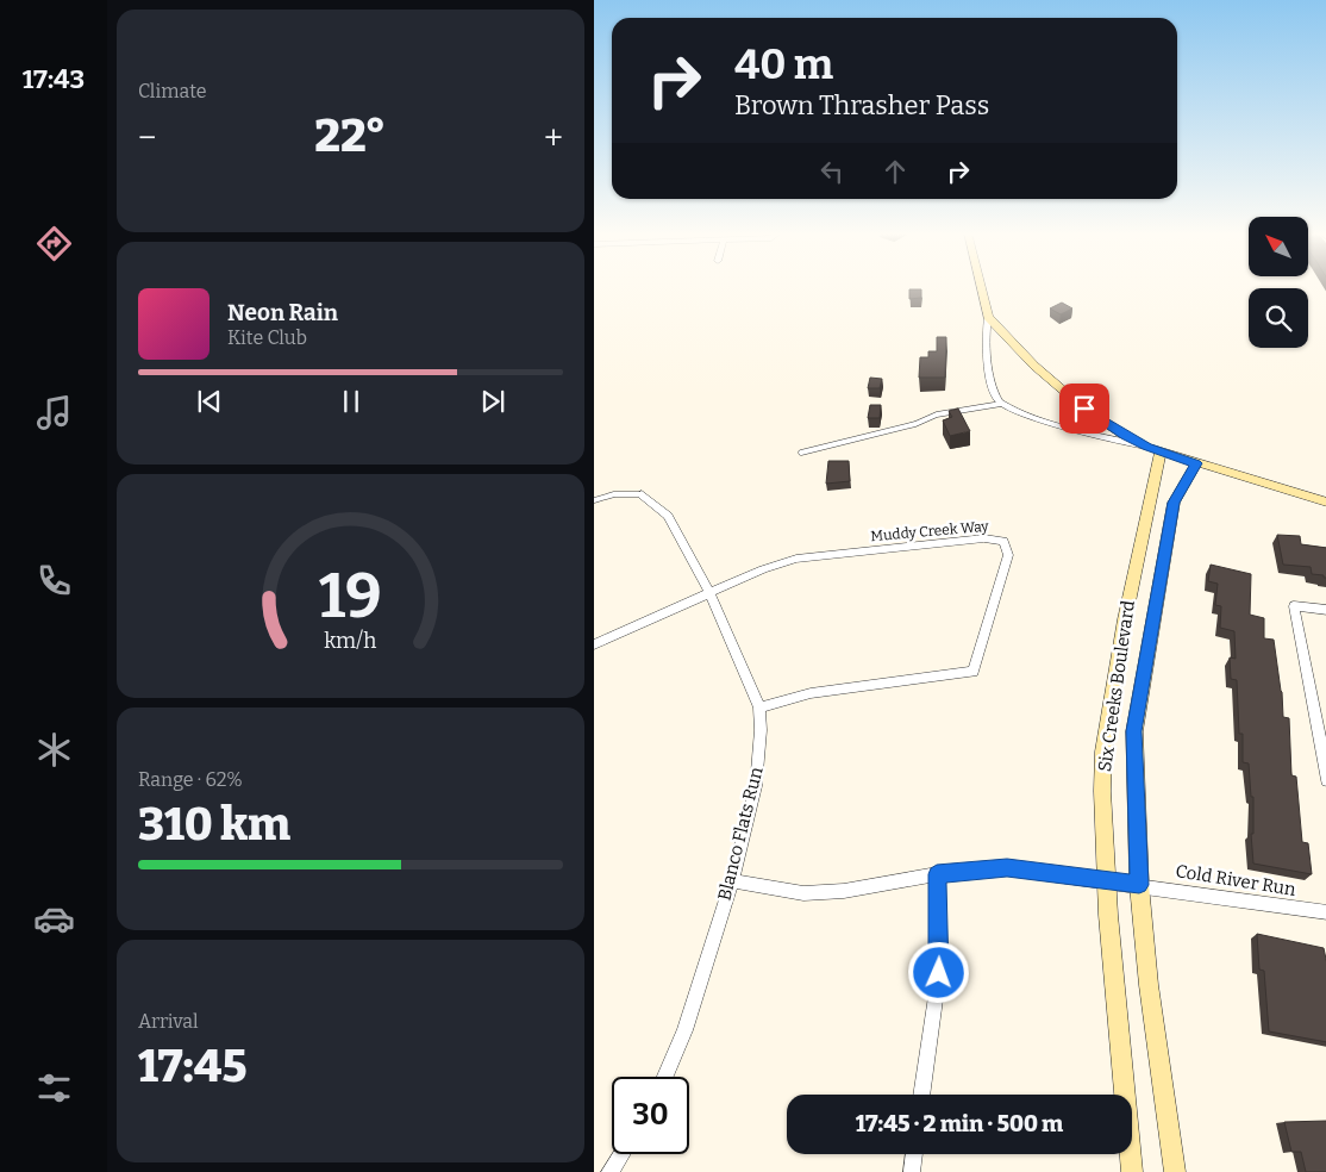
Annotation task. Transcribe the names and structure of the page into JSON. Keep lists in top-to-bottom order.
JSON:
{
  "streets": {
    "street": [
      "Muddy Creek Way",
      "Six Creeks Boulevard",
      "Blanco Flats Run",
      "Cold River Run"
    ]
  },
  "crossings": [
    ["Muddy Creek Way", "Blanco Flats Run"],
    ["Six Creeks Boulevard", "Cold River Run"],
    ["Blanco Flats Run", "Cold River Run"]
  ],
  "north": "top left",
  "page": {
    "tabs": "17:43",
    "tile": [
      "Climate",
      ["Range · 62%", "310 km"],
      ["Arrival", "17:45"]
    ],
    "turn": ["40 m", "Brown Thrasher Pass"],
    "heat": ["−", "22°", "+"],
    "song": ["Neon Rain", "Kite Club"],
    "limit": "30",
    "trip": "17:45 · 2 min · 500 m",
    "gauge": ["19", "km/h"]
  }
}
